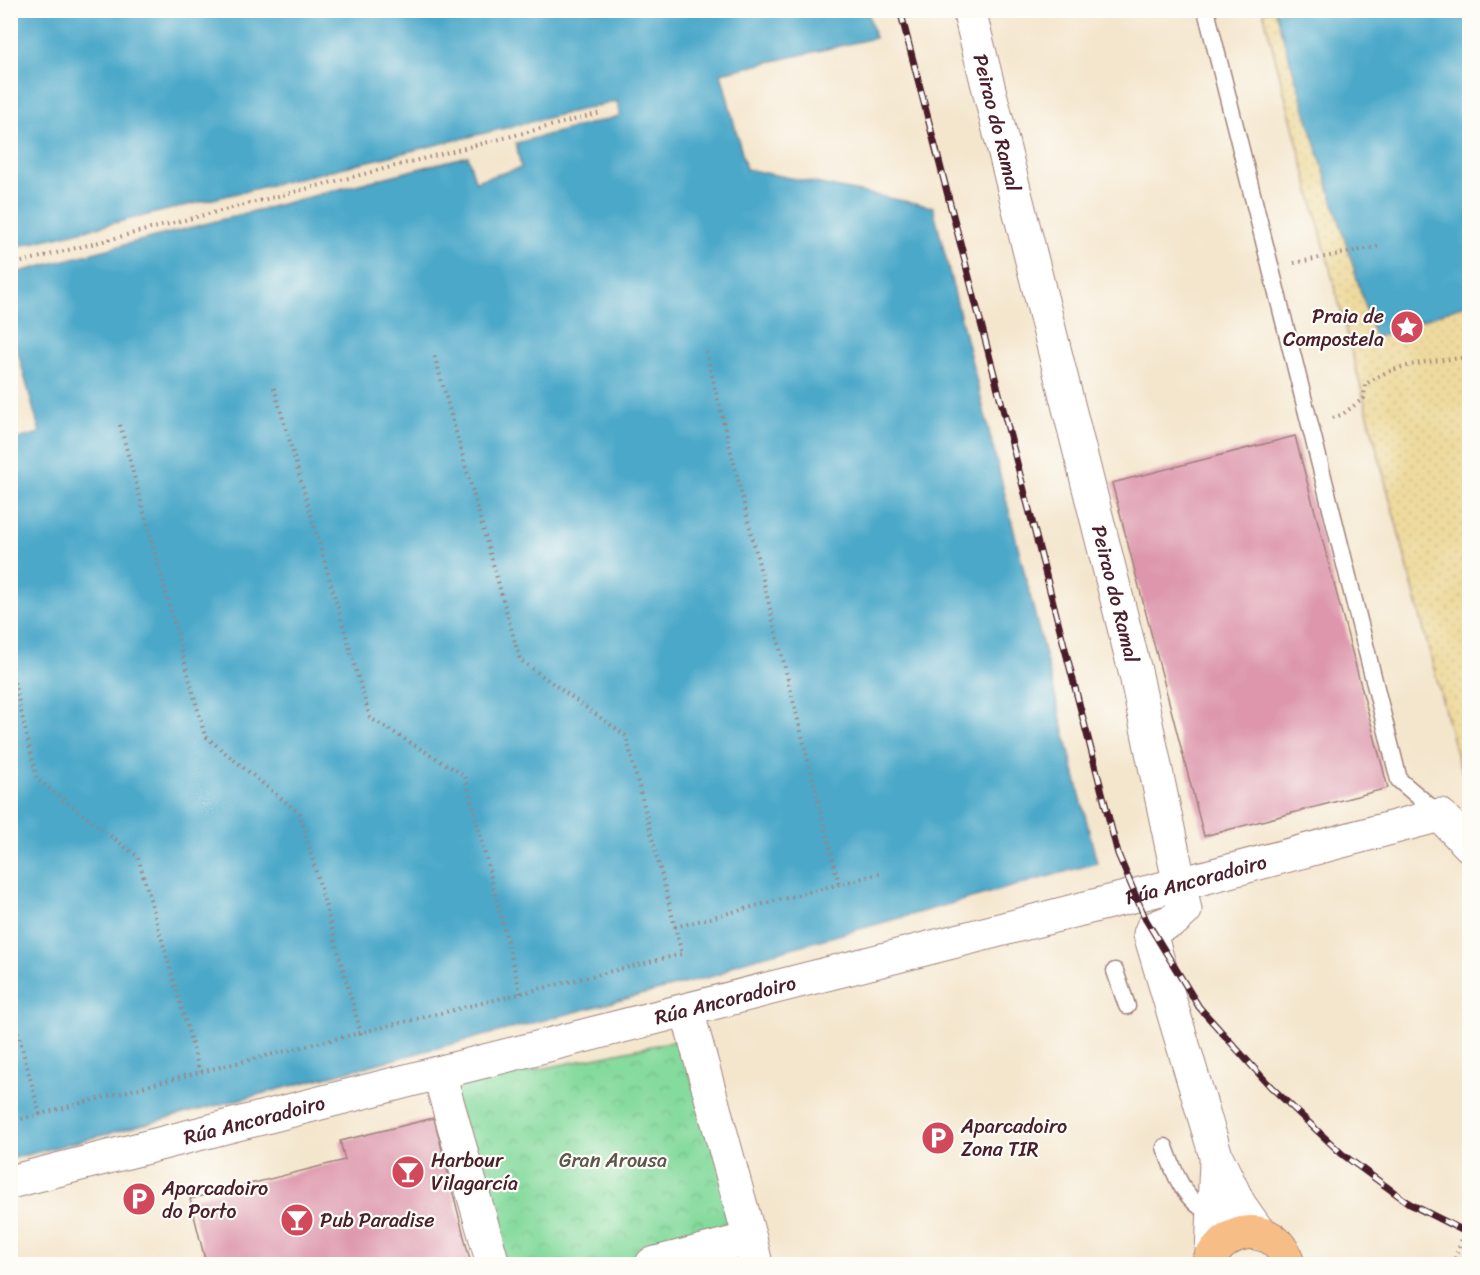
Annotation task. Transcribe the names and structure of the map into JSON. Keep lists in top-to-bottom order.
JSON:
{
  "streets": {
    "street": ["Peirao do Ramal", "Rúa Ancoradoiro"]
  },
  "crossings": [
    ["Peirao do Ramal", "Rúa Ancoradoiro"]
  ],
  "parks": ["Gran Arousa"],
  "places": {
    "place": ["Praia de Compostela"],
    "parking": ["Aparcadoiro Zona TIR", "Aparcadoiro do Porto"],
    "bar": ["Harbour Vilagarcía", "Pub Paradise"]
  }
}
